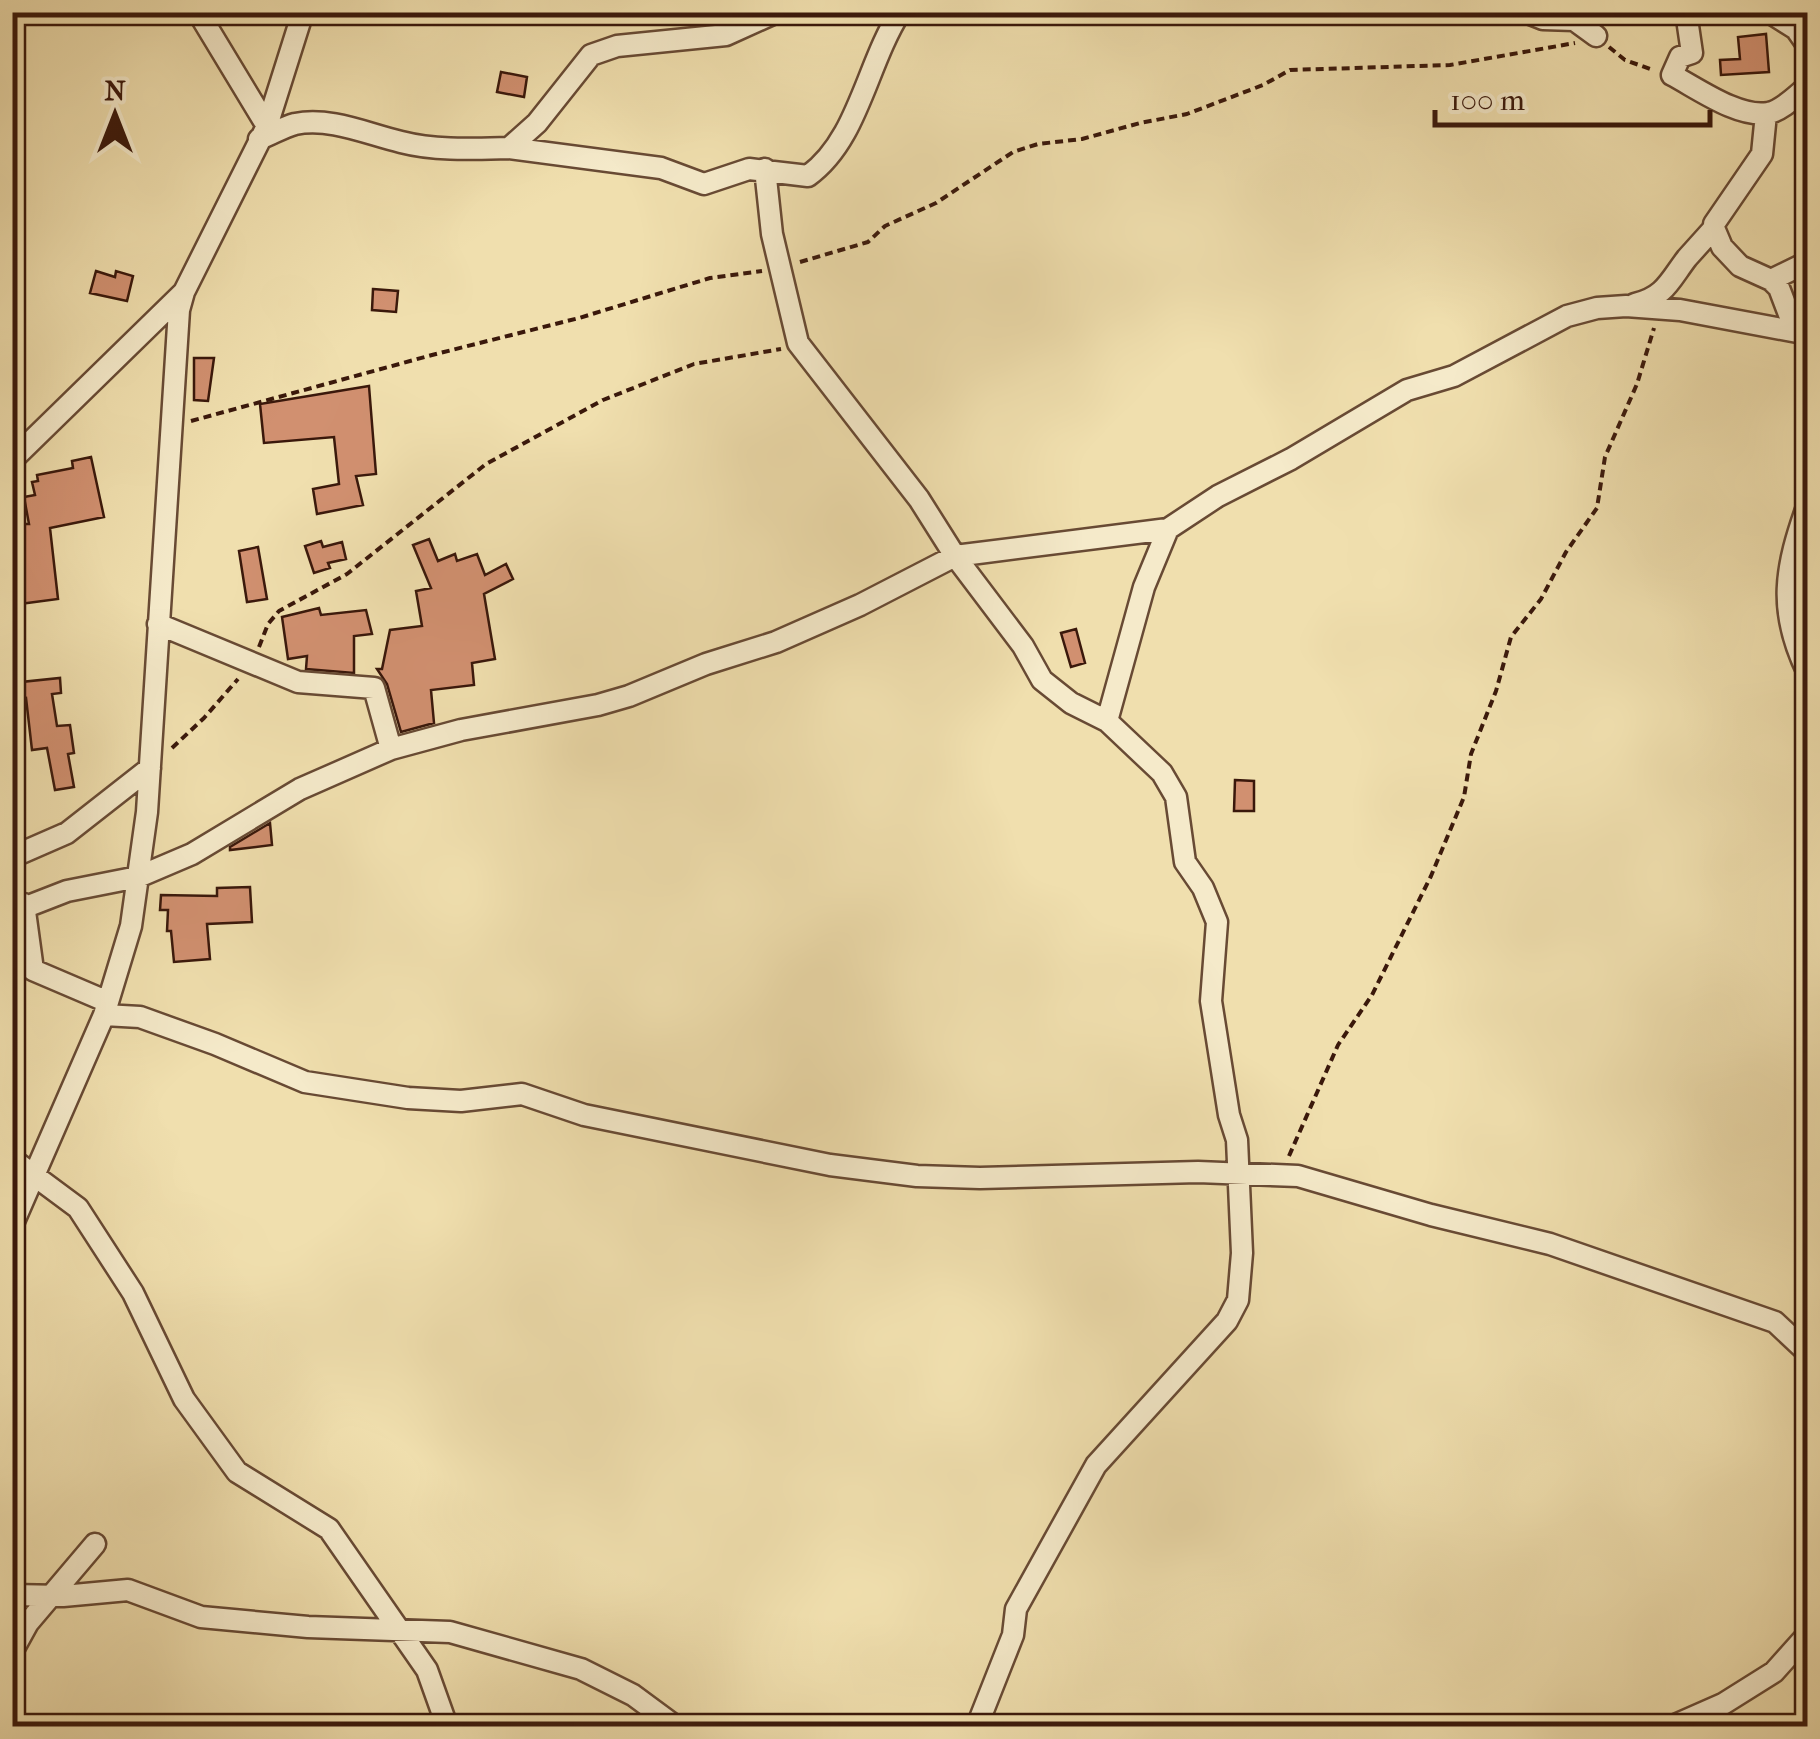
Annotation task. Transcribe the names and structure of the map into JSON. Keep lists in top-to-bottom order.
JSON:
{
  "scale_bar": "100 m",
  "north": "top"
}
